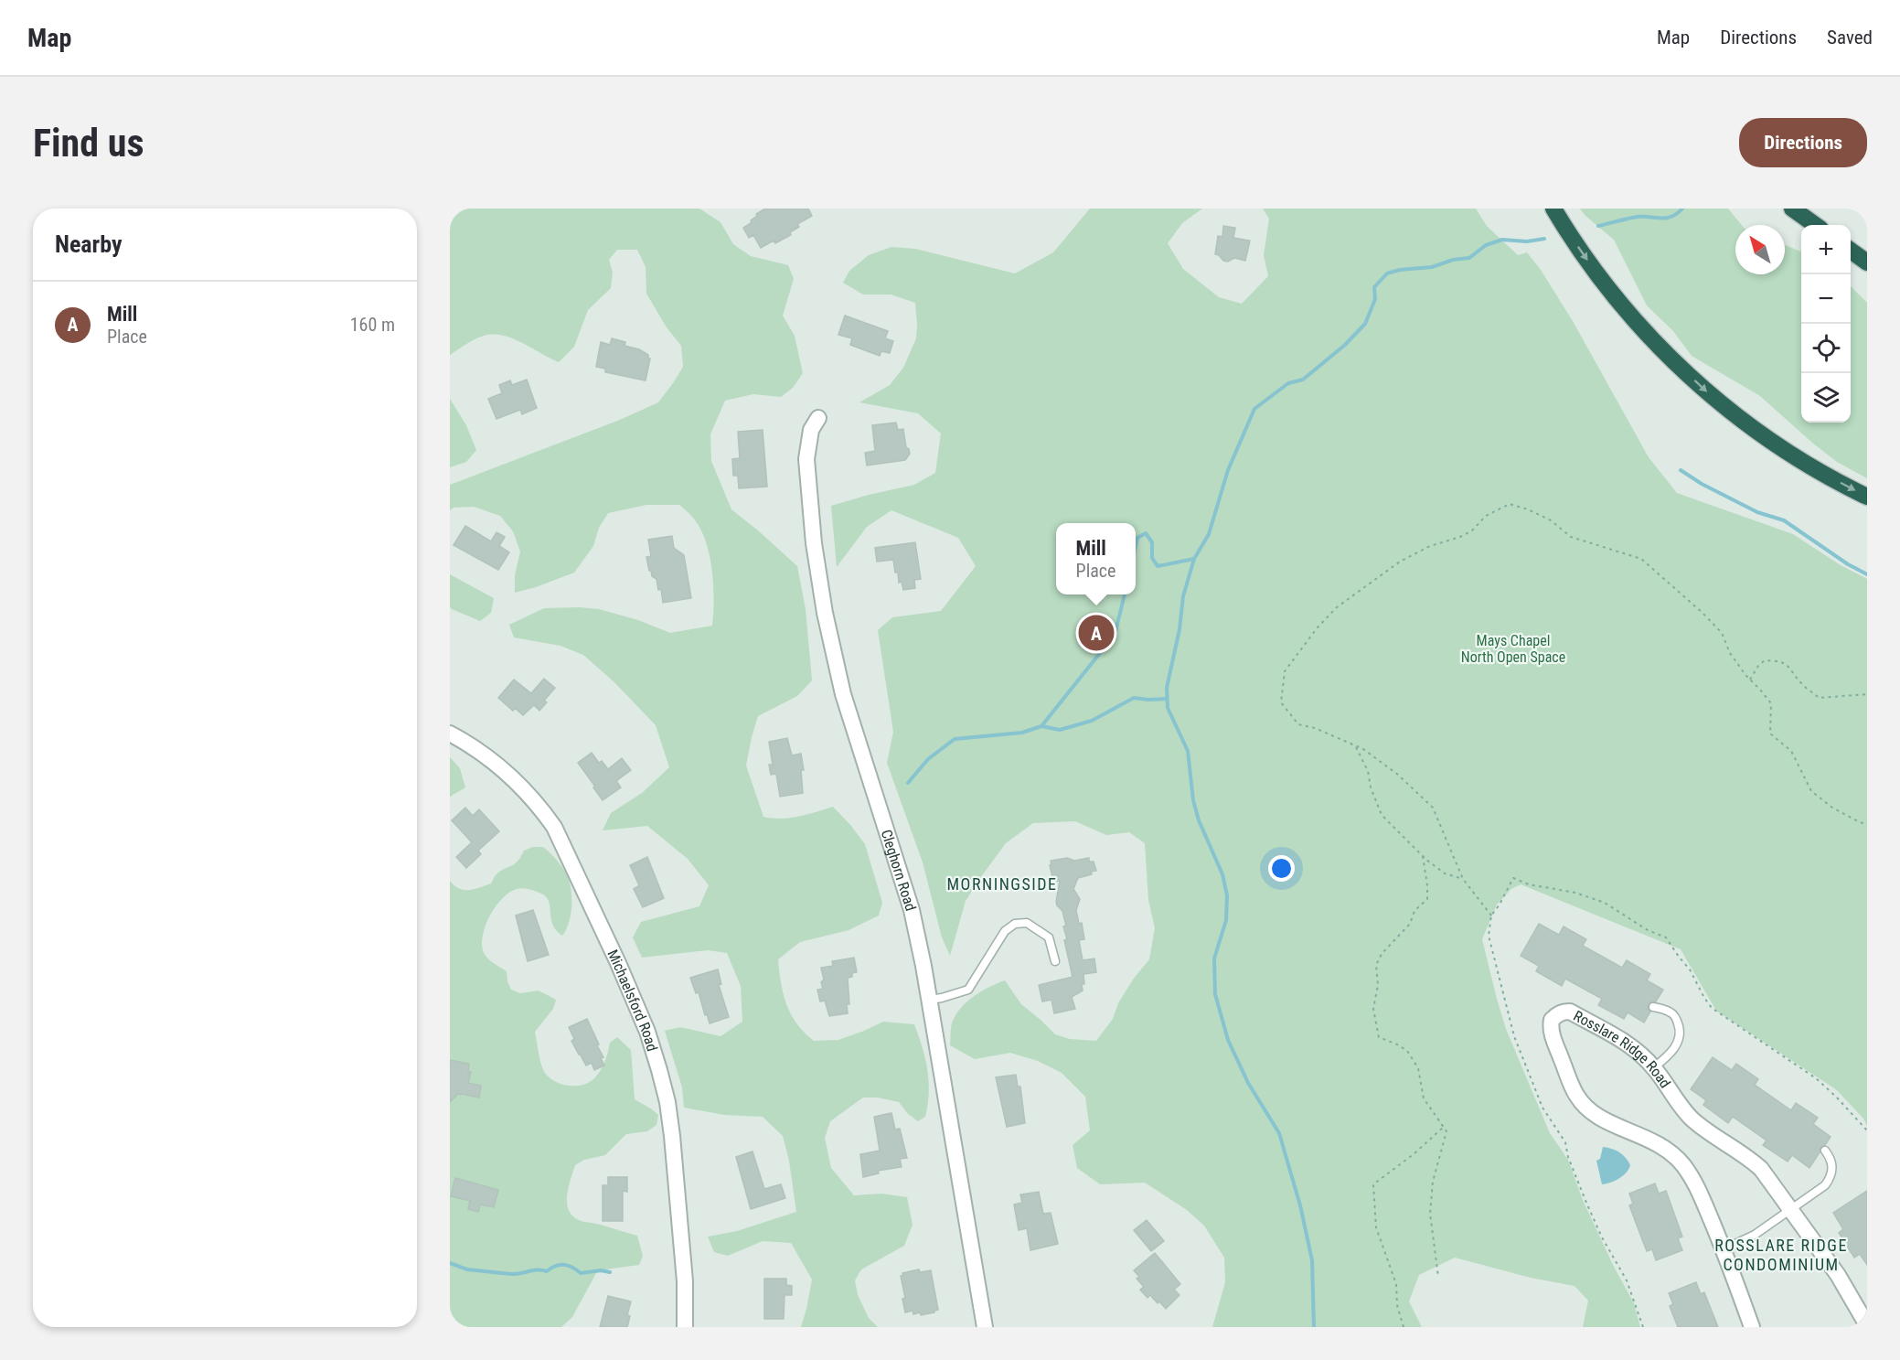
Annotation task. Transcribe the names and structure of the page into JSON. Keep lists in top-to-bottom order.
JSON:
{
  "streets": {
    "street": ["Cleghorn Road", "Michaelsford Road", "Rosslare Ridge Road"]
  },
  "districts": ["MORNINGSIDE", "ROSSLARE RIDGE CONDOMINIUM"],
  "parks": ["Mays Chapel North Open Space"],
  "north": "top left",
  "page": {
    "header": "Map",
    "nav": ["Map", "Directions", "Saved"],
    "buttons": "Directions",
    "title": "Find us",
    "heading": "Nearby",
    "map_buttons": ["+", "−"],
    "list": [
      {
        "mark": "A",
        "name": "Mill",
        "note": "Place",
        "value": "160 m"
      }
    ],
    "popup": ["Mill", "Place"],
    "pins": "A"
  }
}
